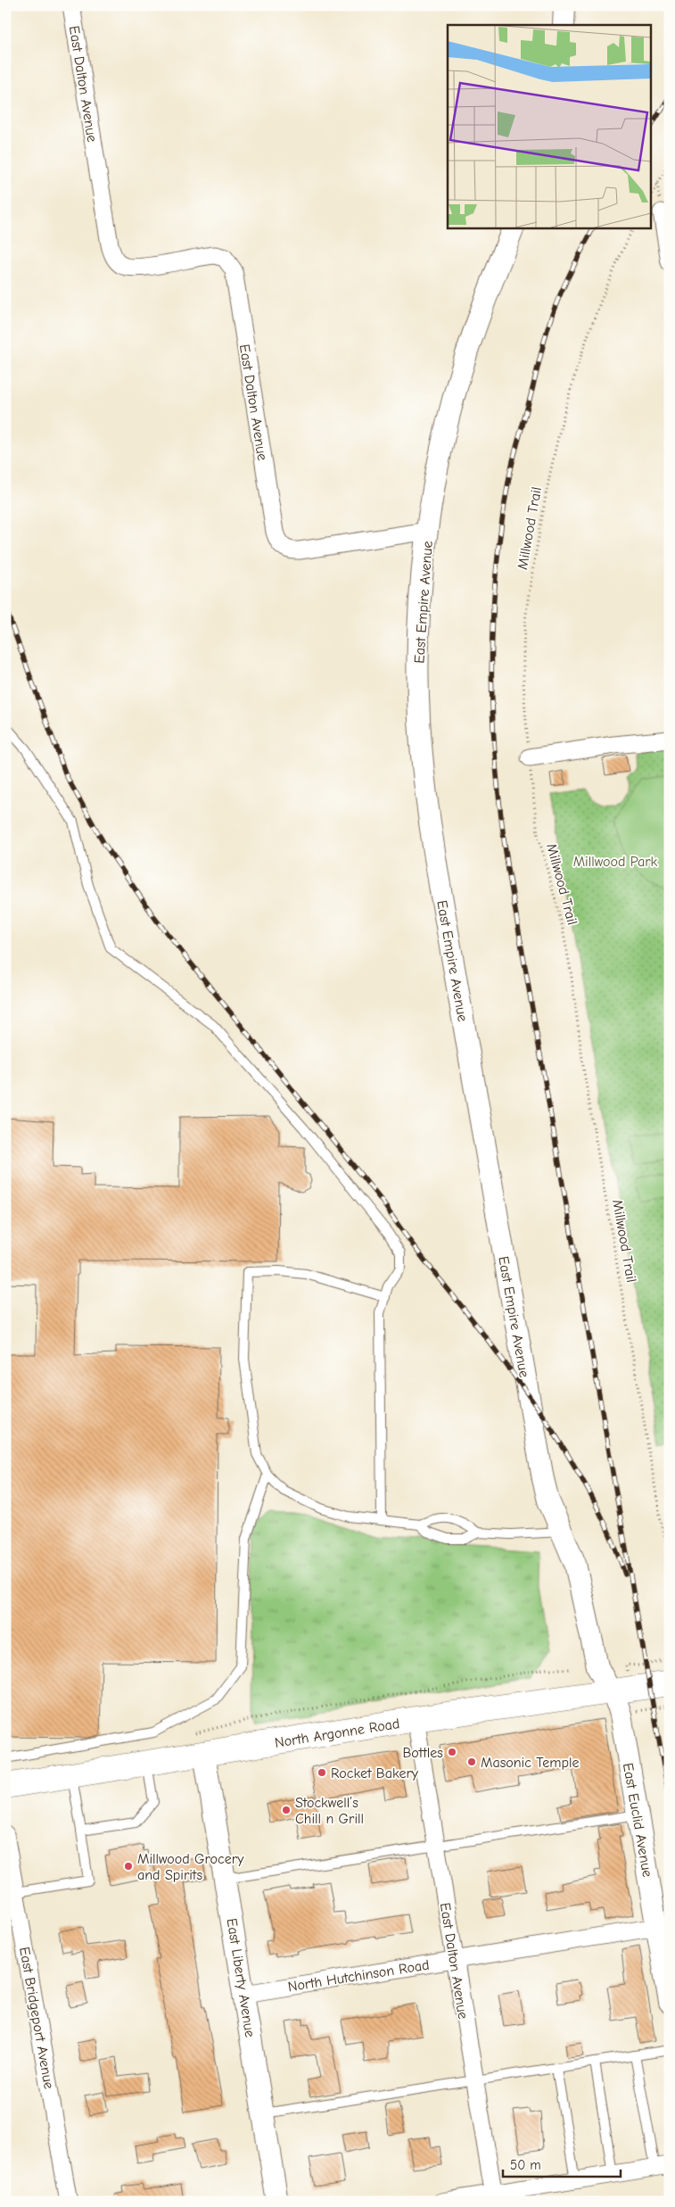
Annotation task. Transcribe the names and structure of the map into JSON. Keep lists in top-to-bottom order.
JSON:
{
  "streets": {
    "main road": ["North Argonne Road"],
    "street": [
      "East Dalton Avenue",
      "East Empire Avenue",
      "East Euclid Avenue",
      "North Hutchinson Road",
      "East Liberty Avenue",
      "East Bridgeport Avenue"
    ],
    "path": ["Millwood Trail"]
  },
  "crossings": [
    ["East Dalton Avenue", "East Empire Avenue"],
    ["East Dalton Avenue", "North Argonne Road"],
    ["East Dalton Avenue", "North Hutchinson Road"],
    ["East Empire Avenue", "North Argonne Road"],
    ["East Empire Avenue", "East Euclid Avenue"],
    ["North Argonne Road", "East Euclid Avenue"],
    ["North Argonne Road", "East Liberty Avenue"],
    ["East Euclid Avenue", "North Hutchinson Road"],
    ["North Hutchinson Road", "East Liberty Avenue"]
  ],
  "parks": ["Millwood Park"],
  "places": [
    "Bottles",
    "Masonic Temple",
    "Rocket Bakery",
    "Stockwell’s Chill n Grill",
    "Millwood Grocery and Spirits"
  ],
  "scale_bar": "50 m"
}
